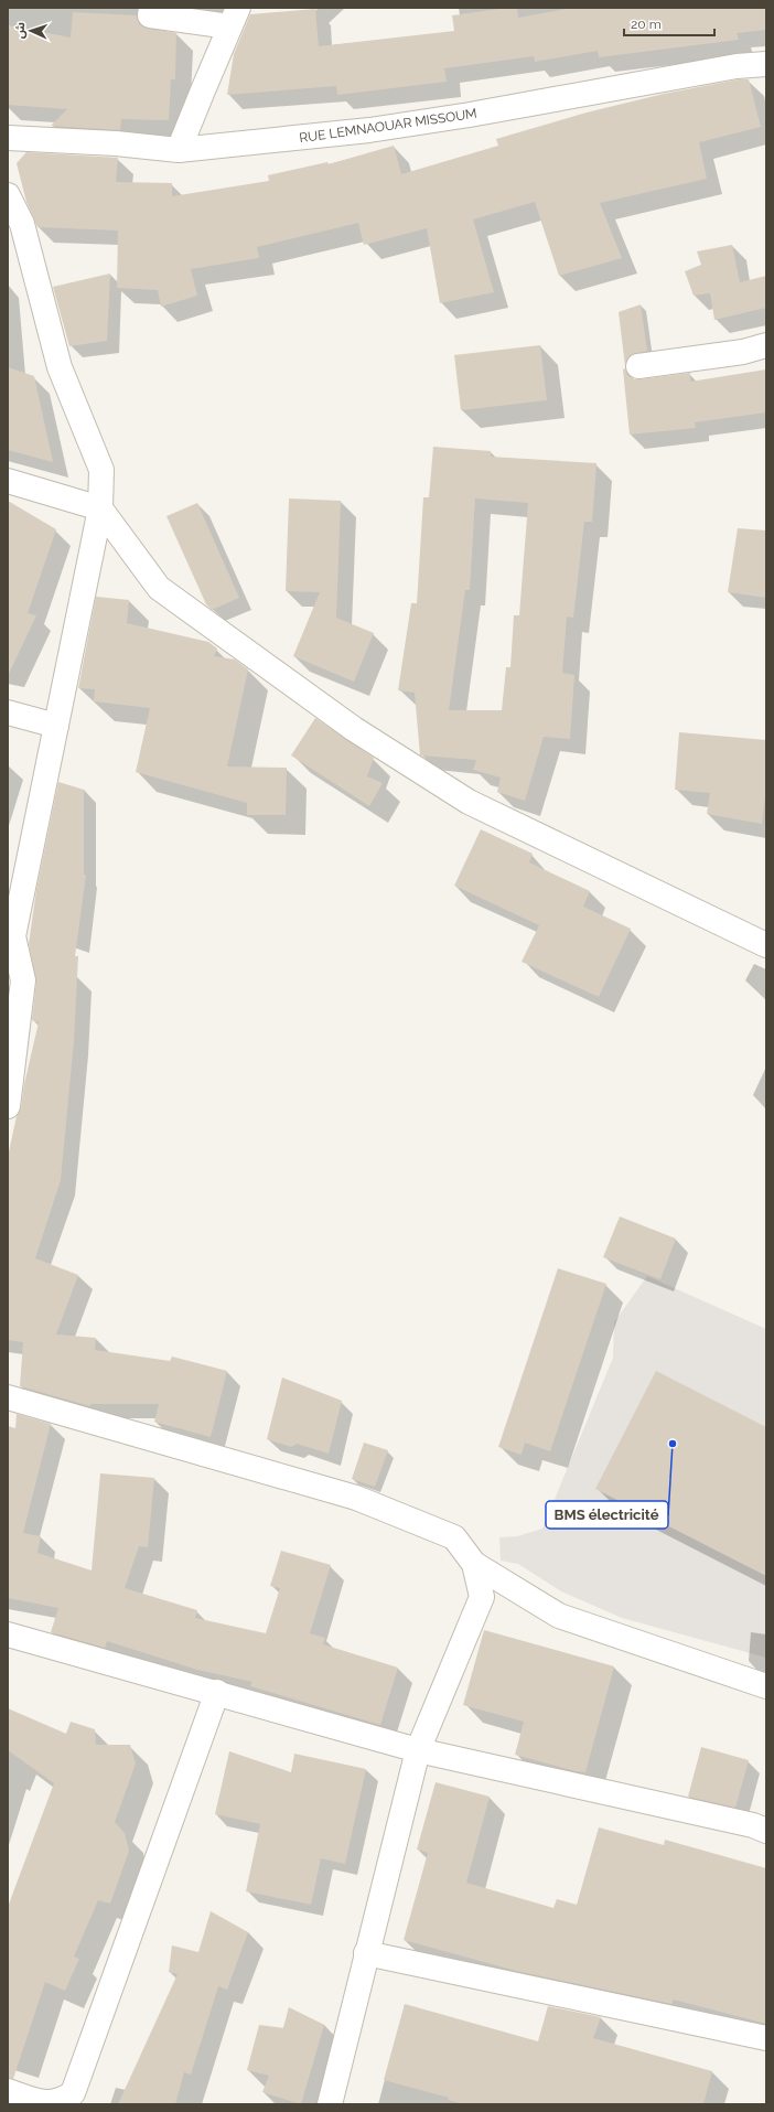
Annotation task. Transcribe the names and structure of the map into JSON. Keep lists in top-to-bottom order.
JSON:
{
  "streets": {
    "street": ["RUE LEMNAOUAR MISSOUM"]
  },
  "places": ["BMS électricité"],
  "scale_bar": "20 m",
  "north": "left"
}
